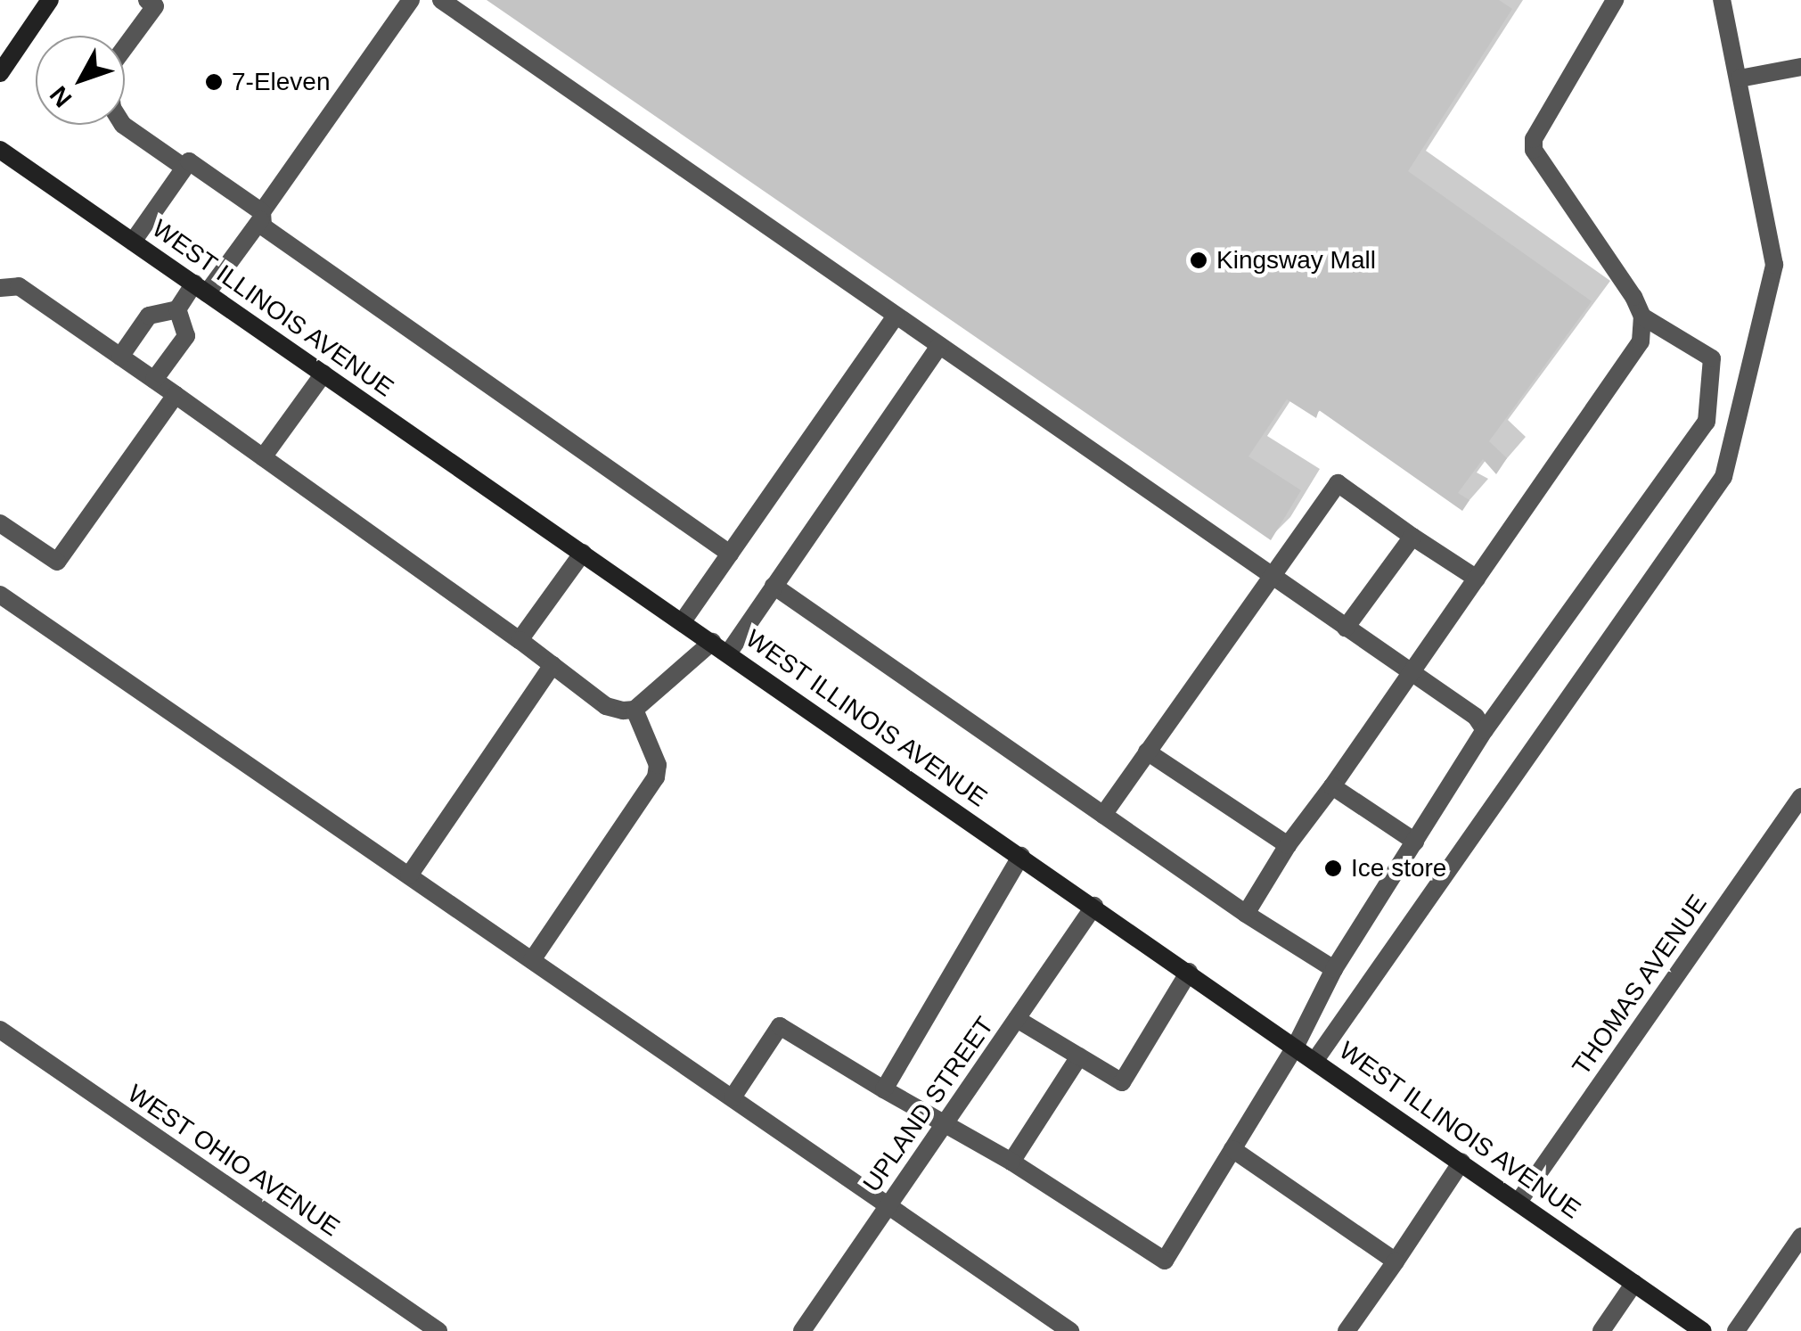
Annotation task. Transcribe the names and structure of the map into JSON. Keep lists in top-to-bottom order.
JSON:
{
  "streets": {
    "main road": ["WEST ILLINOIS AVENUE"],
    "street": ["THOMAS AVENUE", "UPLAND STREET", "WEST OHIO AVENUE"]
  },
  "crossings": [
    ["WEST ILLINOIS AVENUE", "THOMAS AVENUE"],
    ["WEST ILLINOIS AVENUE", "UPLAND STREET"]
  ],
  "places": ["7-Eleven", "Kingsway Mall", "Ice store"],
  "north": "bottom left"
}
